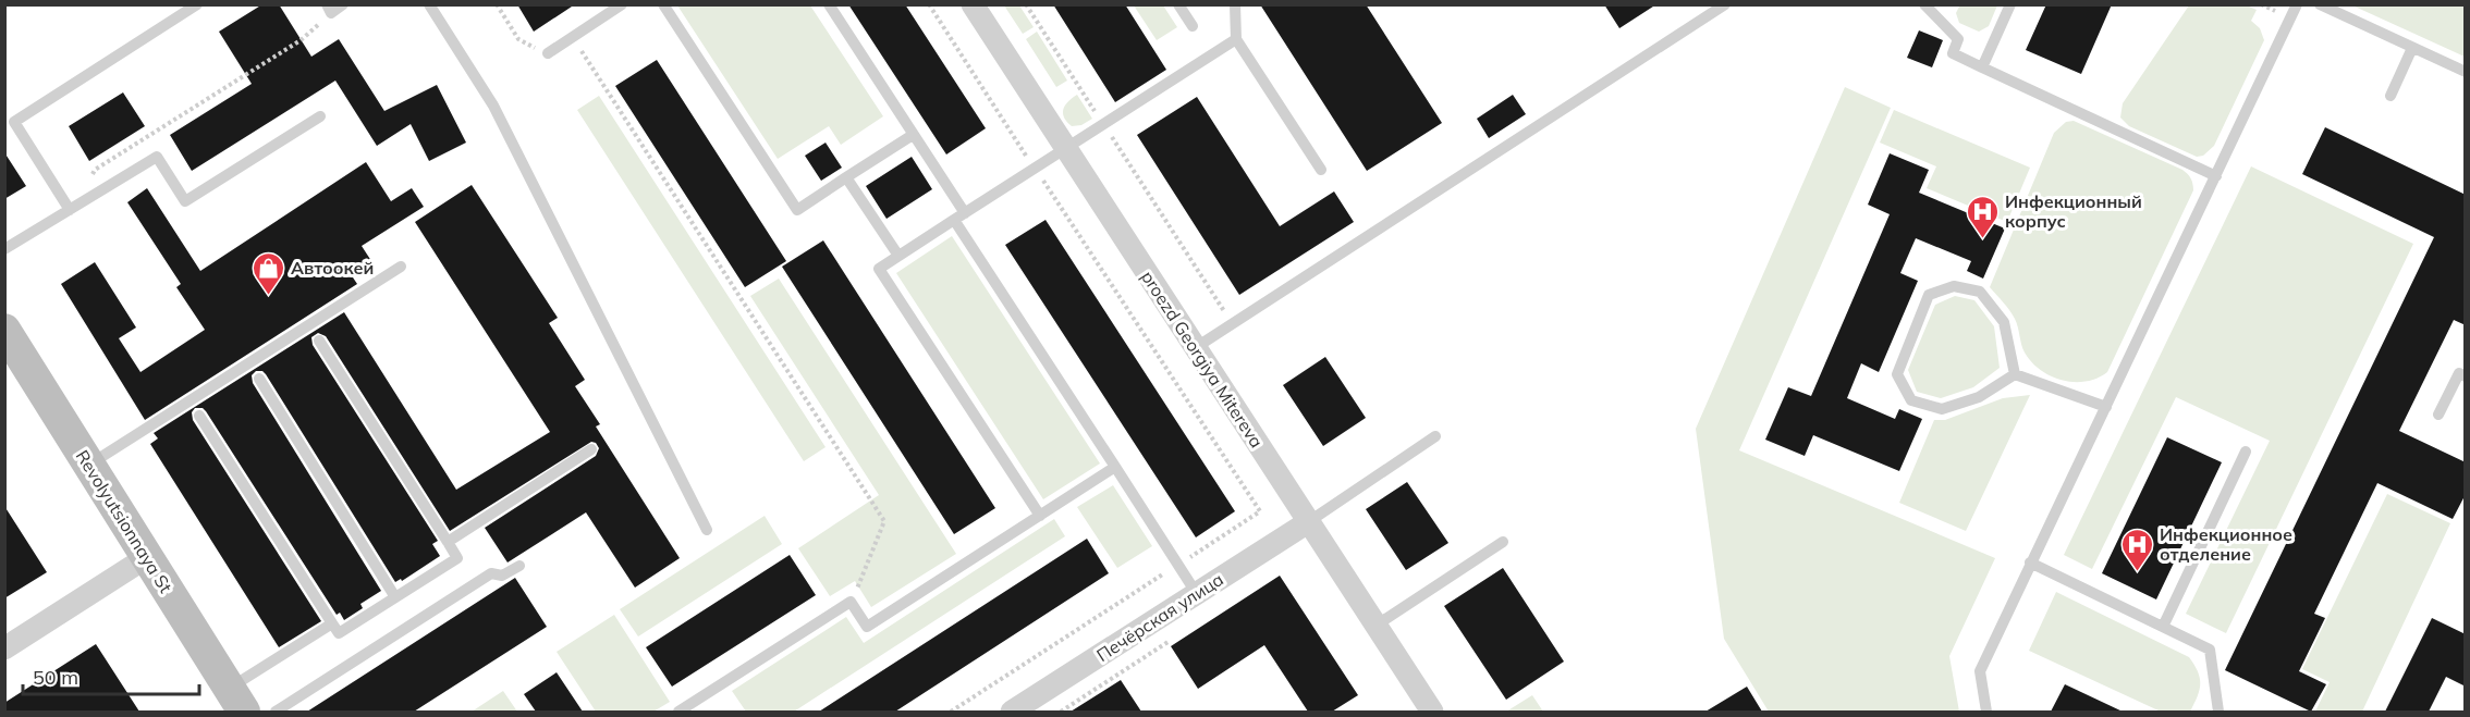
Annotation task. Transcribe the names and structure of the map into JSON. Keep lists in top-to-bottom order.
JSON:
{
  "streets": {
    "main road": ["Revolyutsionnaya St"],
    "street": ["proezd Georgiya Mitereva", "Печёрская улица"]
  },
  "crossings": [
    ["proezd Georgiya Mitereva", "Печёрская улица"]
  ],
  "places": {
    "hospital": ["Инфекционный корпус", "Инфекционное отделение"],
    "shop": ["Автоокей"]
  },
  "scale_bar": "50 m"
}
